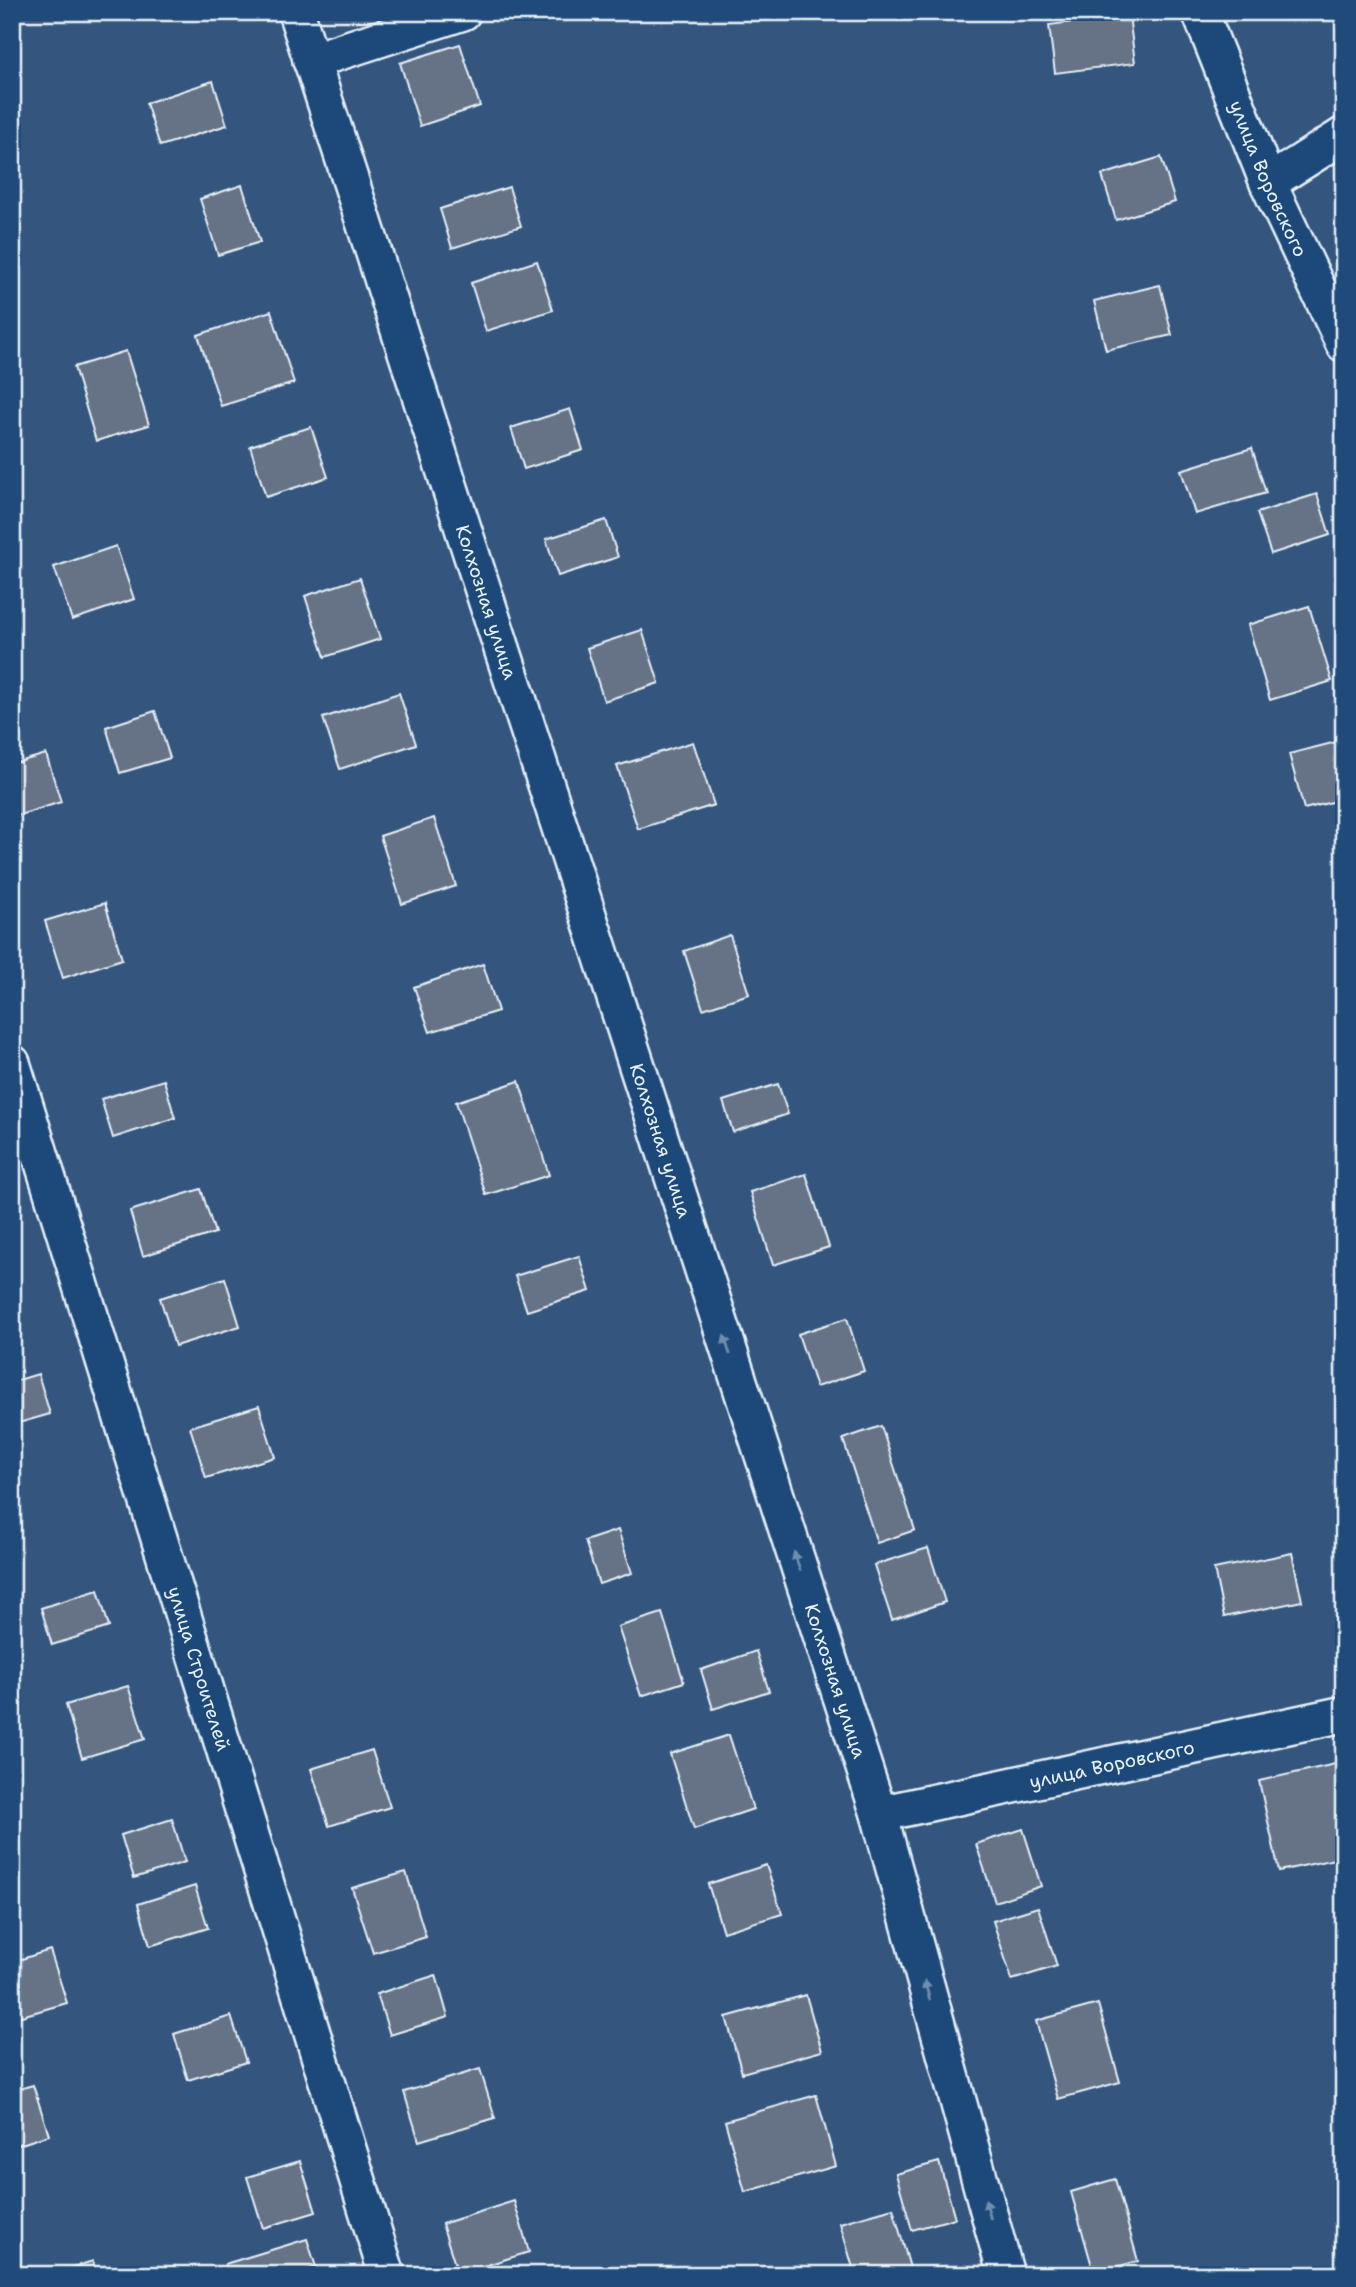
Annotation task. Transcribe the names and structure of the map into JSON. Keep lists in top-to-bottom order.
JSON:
{
  "streets": {
    "street": ["улица Воровского", "Колхозная улица", "улица Строителей"]
  },
  "crossings": [
    ["улица Воровского", "Колхозная улица"]
  ],
  "one_way": ["Колхозная улица"]
}
